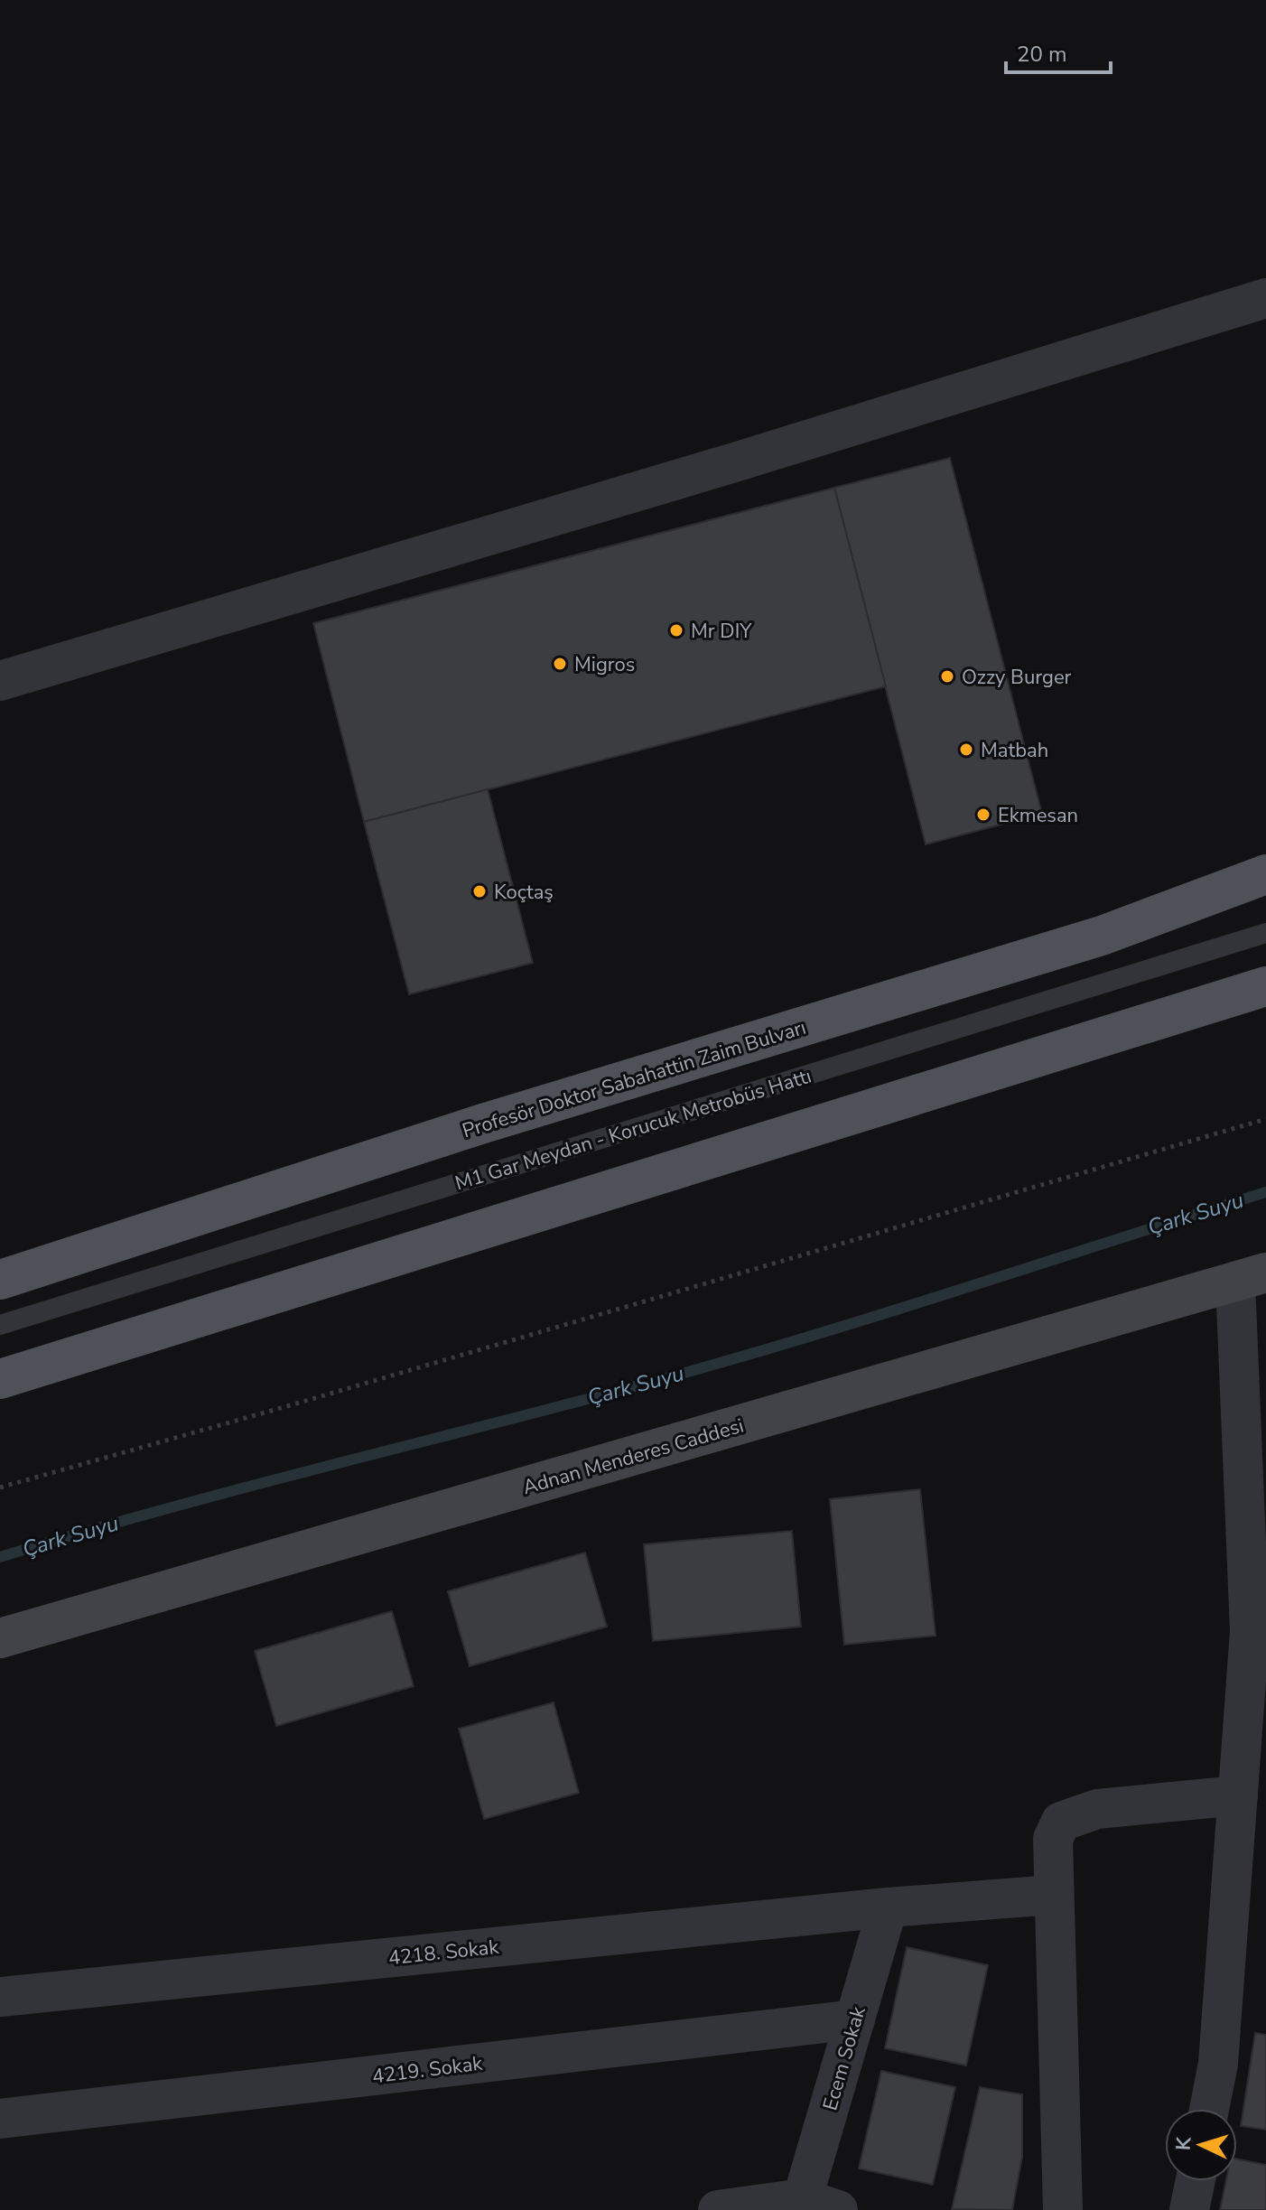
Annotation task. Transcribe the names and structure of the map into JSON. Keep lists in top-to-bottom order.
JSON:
{
  "streets": {
    "main road": ["Profesör Doktor Sabahattin Zaim Bulvarı"],
    "street": [
      "Adnan Menderes Caddesi",
      "4218. Sokak",
      "Ecem Sokak",
      "4219. Sokak"
    ],
    "lane": ["M1 Gar Meydan - Korucuk Metrobüs Hattı"]
  },
  "crossings": [
    ["4218. Sokak", "Ecem Sokak"],
    ["Ecem Sokak", "4219. Sokak"]
  ],
  "water": ["Çark Suyu"],
  "places": [
    "Mr DIY",
    "Migros",
    "Ozzy Burger",
    "Matbah",
    "Ekmesan",
    "Koçtaş"
  ],
  "scale_bar": "20 m",
  "north": "left"
}
